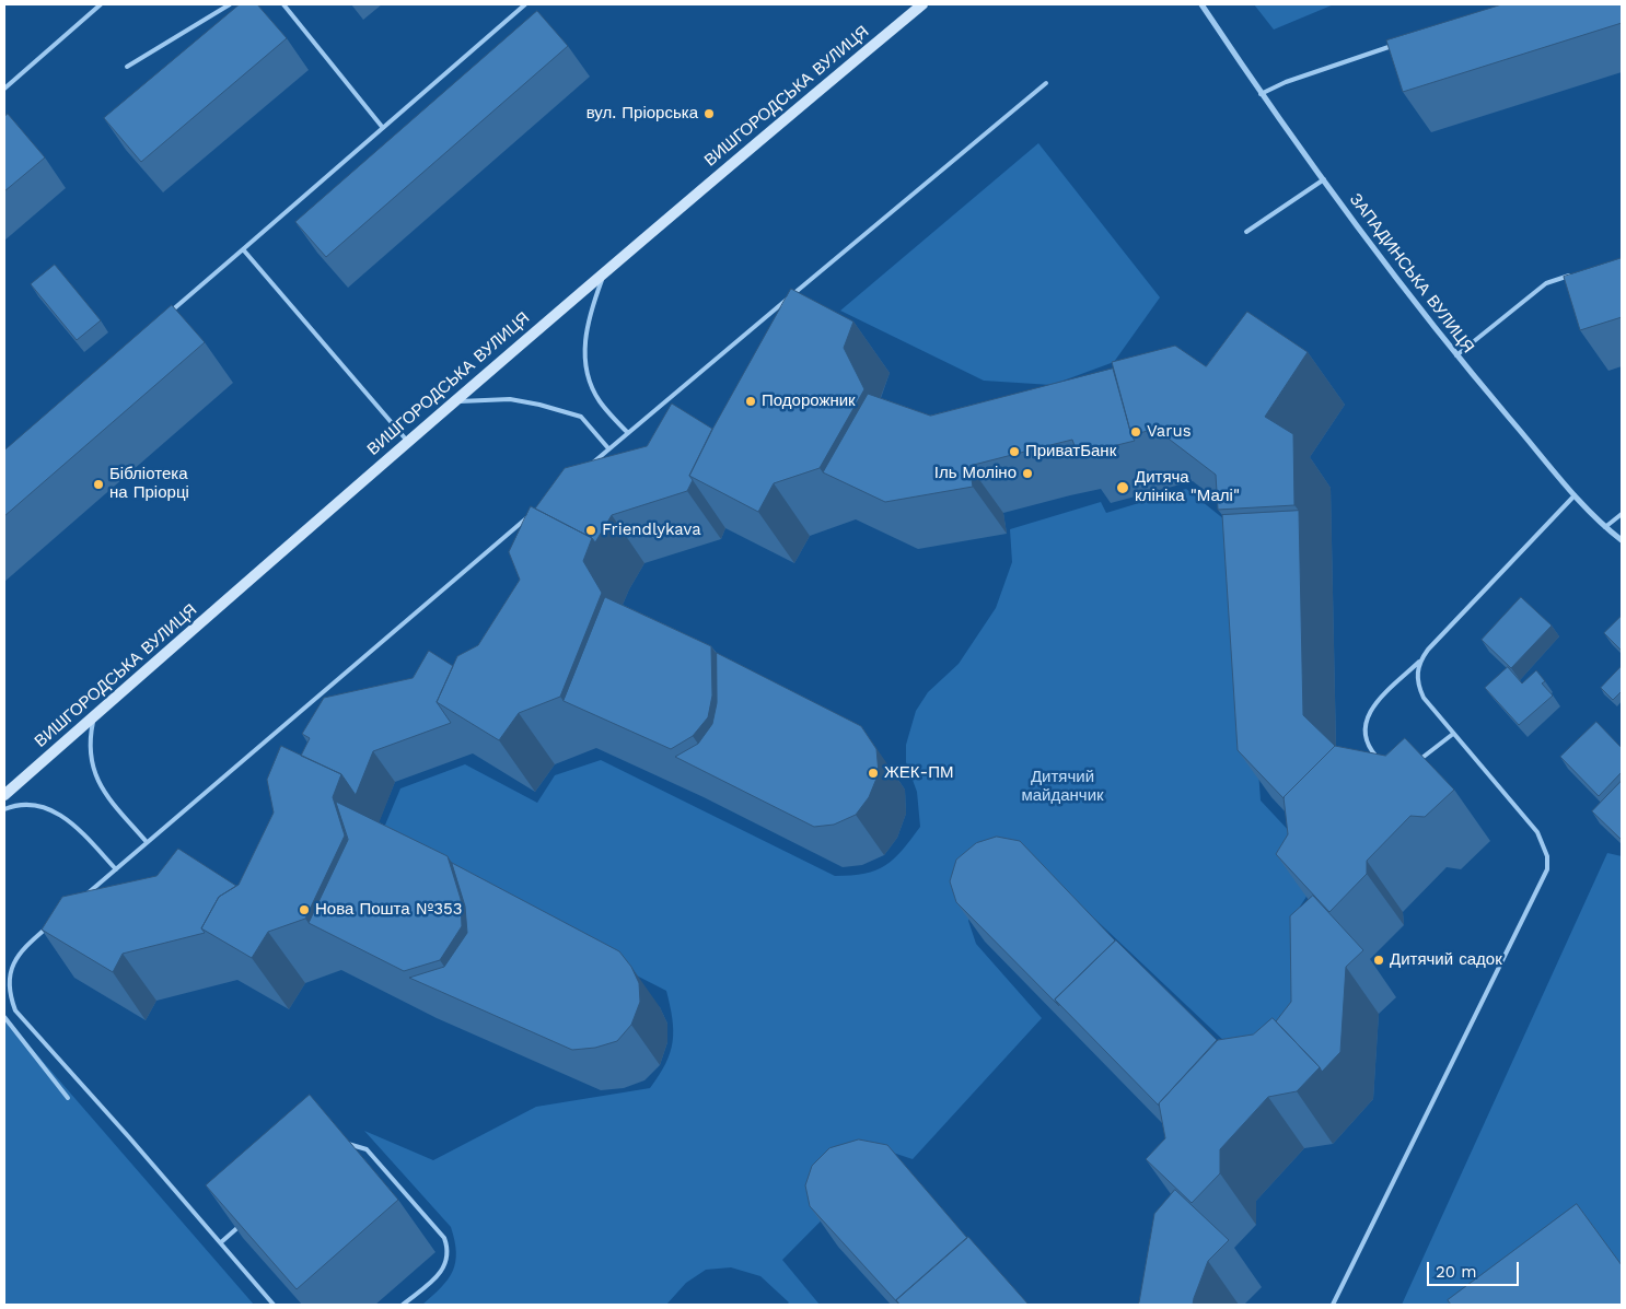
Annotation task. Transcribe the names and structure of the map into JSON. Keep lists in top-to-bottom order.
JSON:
{
  "streets": {
    "main road": ["ВИШГОРОДСЬКА ВУЛИЦЯ"],
    "street": ["ЗАПАДИНСЬКА ВУЛИЦЯ"]
  },
  "parks": ["Дитячий майданчик"],
  "places": [
    "вул. Пріорська",
    "Подорожник",
    "Varus",
    "ПриватБанк",
    "Іль Моліно",
    "Бібліотека на Пріорці",
    "Дитяча клініка \"Малі\"",
    "Friendlykava",
    "ЖЕК-ПМ",
    "Нова Пошта №353",
    "Дитячий садок"
  ],
  "scale_bar": "20 m"
}
